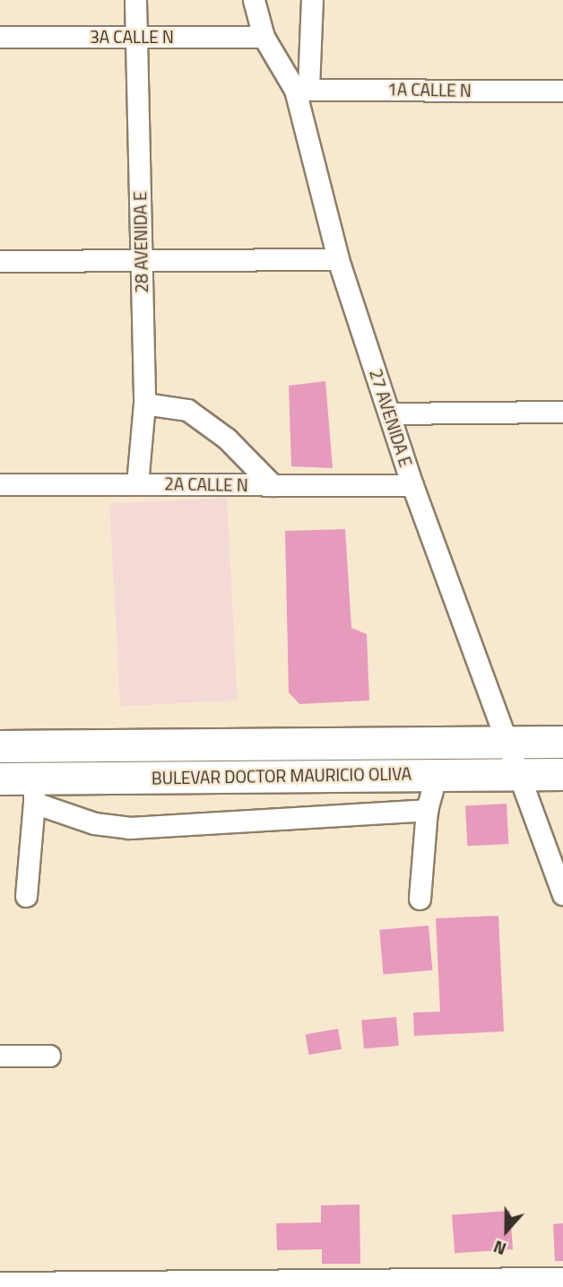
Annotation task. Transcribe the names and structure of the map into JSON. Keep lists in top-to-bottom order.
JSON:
{
  "streets": {
    "highway": ["BULEVAR DOCTOR MAURICIO OLIVA"],
    "street": [
      "3A CALLE N",
      "1A CALLE N",
      "28 AVENIDA E",
      "27 AVENIDA E",
      "2A CALLE N"
    ]
  },
  "crossings": [
    ["3A CALLE N", "28 AVENIDA E"],
    ["1A CALLE N", "27 AVENIDA E"],
    ["28 AVENIDA E", "2A CALLE N"],
    ["27 AVENIDA E", "2A CALLE N"],
    ["27 AVENIDA E", "BULEVAR DOCTOR MAURICIO OLIVA"]
  ],
  "north": "bottom"
}
